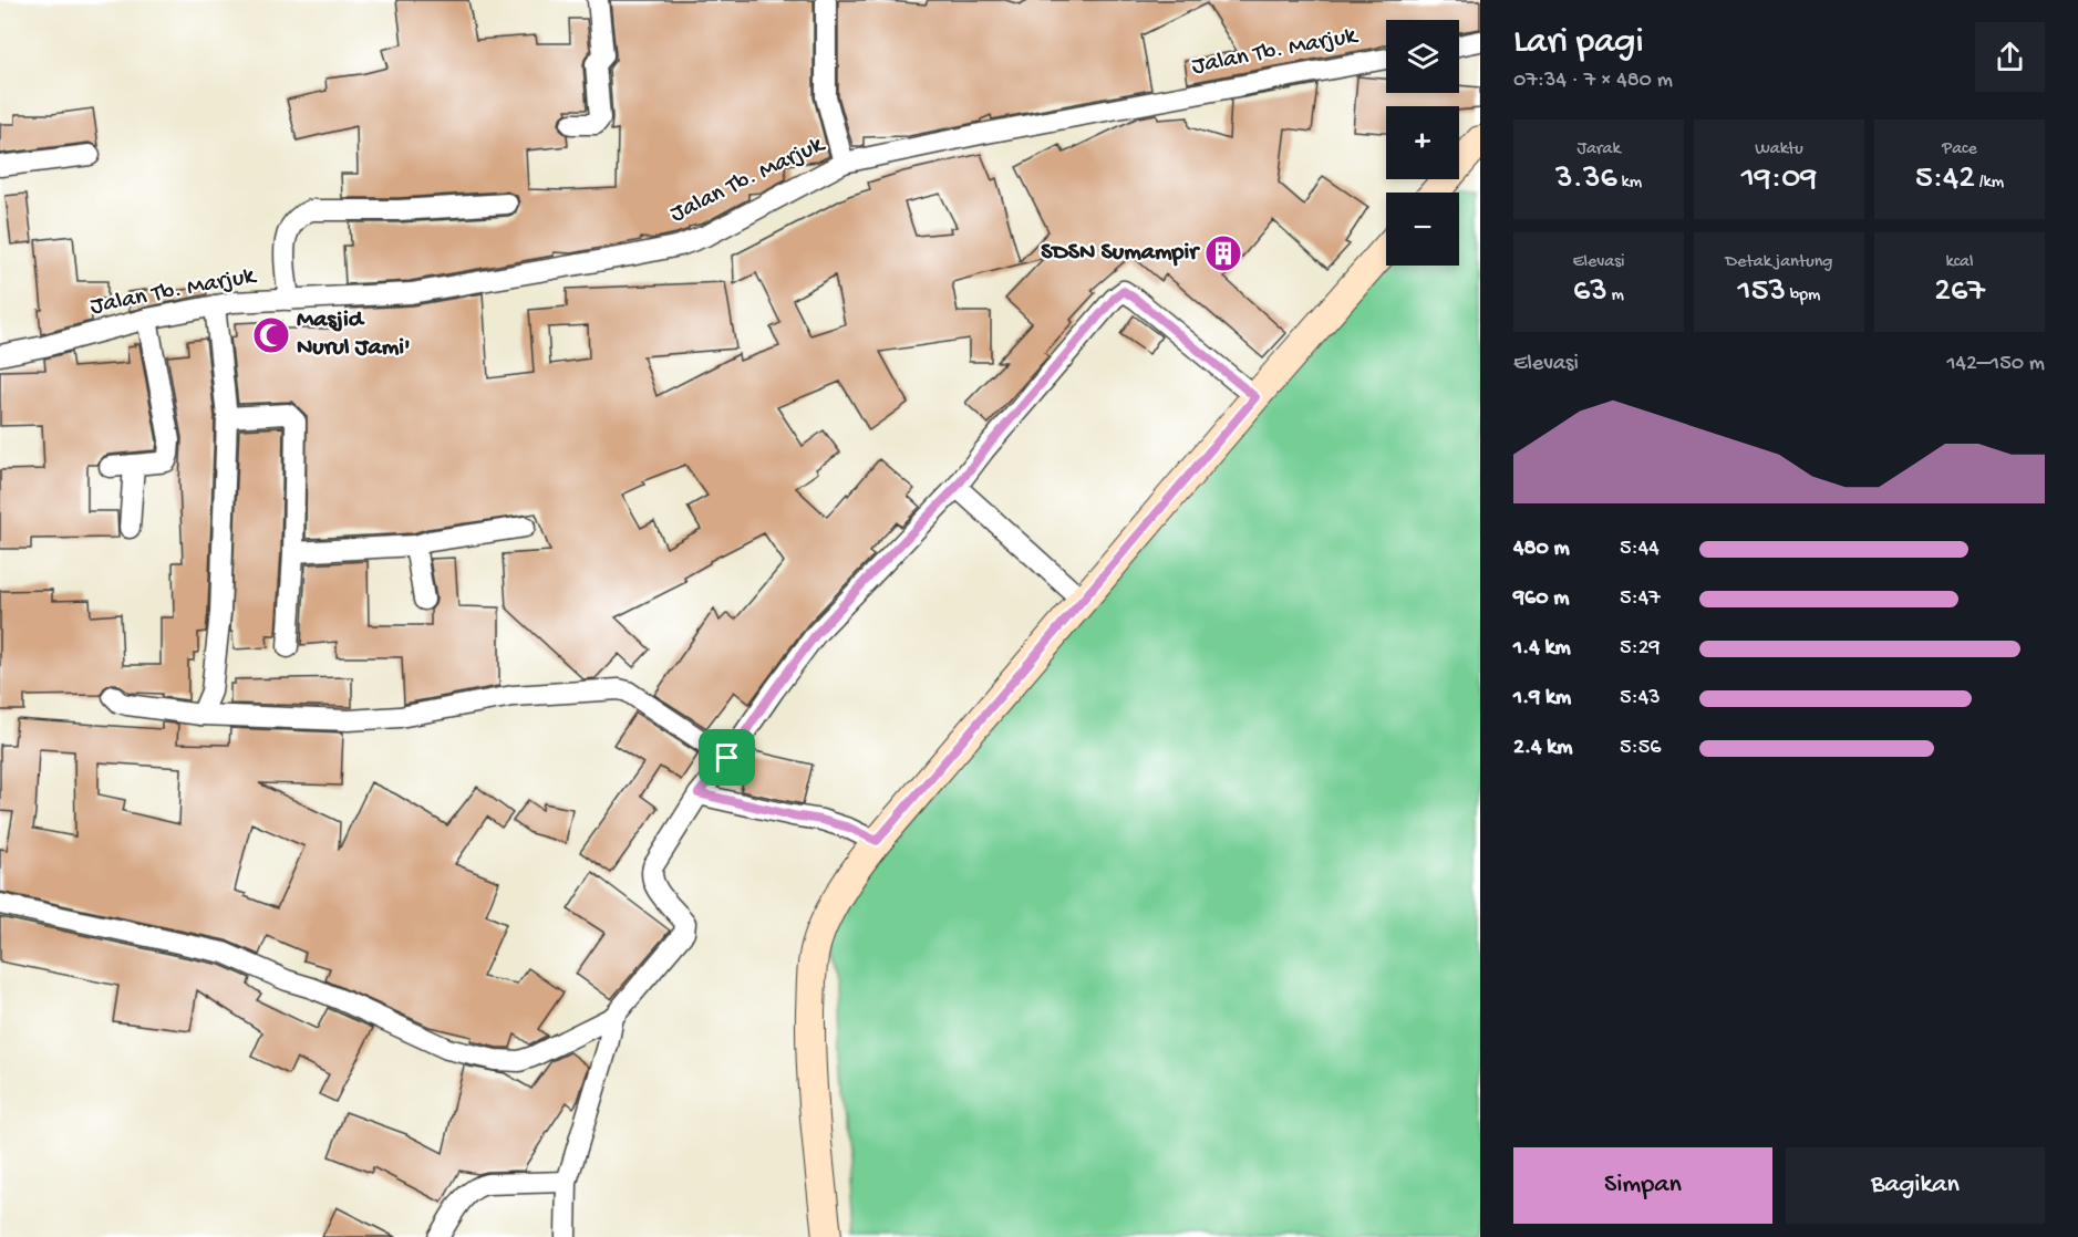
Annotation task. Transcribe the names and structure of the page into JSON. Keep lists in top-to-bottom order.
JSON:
{
  "streets": {
    "street": ["Jalan Tb. Marjuk"]
  },
  "places": {
    "building": ["SDSN Sumampir"],
    "mosque": ["Masjid Nurul Jami'"]
  },
  "page": {
    "heading": ["Lari pagi", "07:34 · 7 × 480 m"],
    "map_buttons": ["+", "−"],
    "stats": [
      ["Jarak", "3.36 km"],
      ["Waktu", "19:09"],
      ["Pace", "5:42 /km"],
      ["Elevasi", "63 m"],
      ["Detak jantung", "153 bpm"],
      ["kcal", "267"]
    ],
    "chart": ["Elevasi", "142–150 m"],
    "list": [
      {
        "name": "480 m",
        "note": "5:44"
      },
      {
        "name": "960 m",
        "note": "5:47"
      },
      {
        "name": "1.4 km",
        "note": "5:29"
      },
      {
        "name": "1.9 km",
        "note": "5:43"
      },
      {
        "name": "2.4 km",
        "note": "5:56"
      }
    ],
    "buttons": ["Simpan", "Bagikan"]
  }
}
